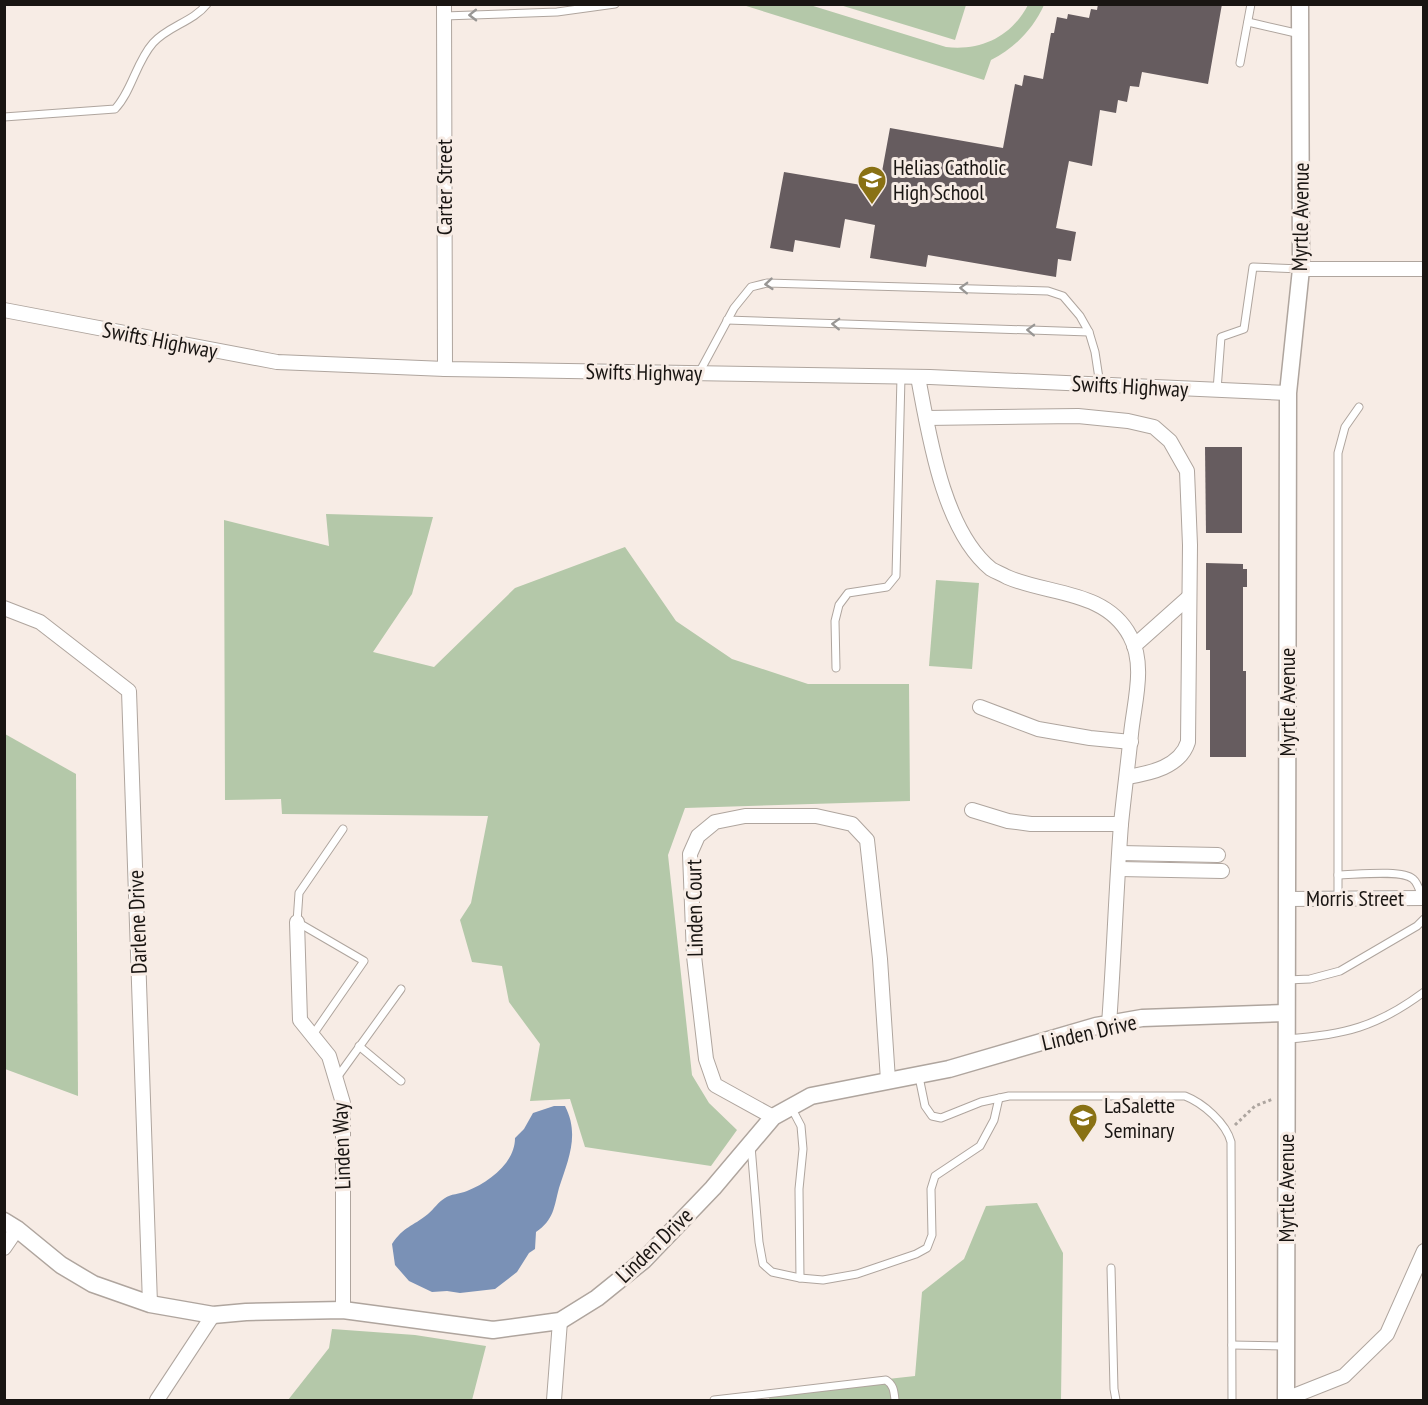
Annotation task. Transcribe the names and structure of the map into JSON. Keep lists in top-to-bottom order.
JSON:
{
  "streets": {
    "street": [
      "Carter Street",
      "Myrtle Avenue",
      "Swifts Highway",
      "Morris Street",
      "Linden Court",
      "Darlene Drive",
      "Linden Drive",
      "Linden Way"
    ]
  },
  "crossings": [
    ["Carter Street", "Swifts Highway"],
    ["Myrtle Avenue", "Swifts Highway"],
    ["Myrtle Avenue", "Morris Street"],
    ["Myrtle Avenue", "Linden Drive"],
    ["Linden Court", "Linden Drive"],
    ["Darlene Drive", "Linden Drive"],
    ["Linden Drive", "Linden Way"]
  ],
  "places": {
    "school or university": ["Helias Catholic High School", "LaSalette Seminary"]
  }
}
